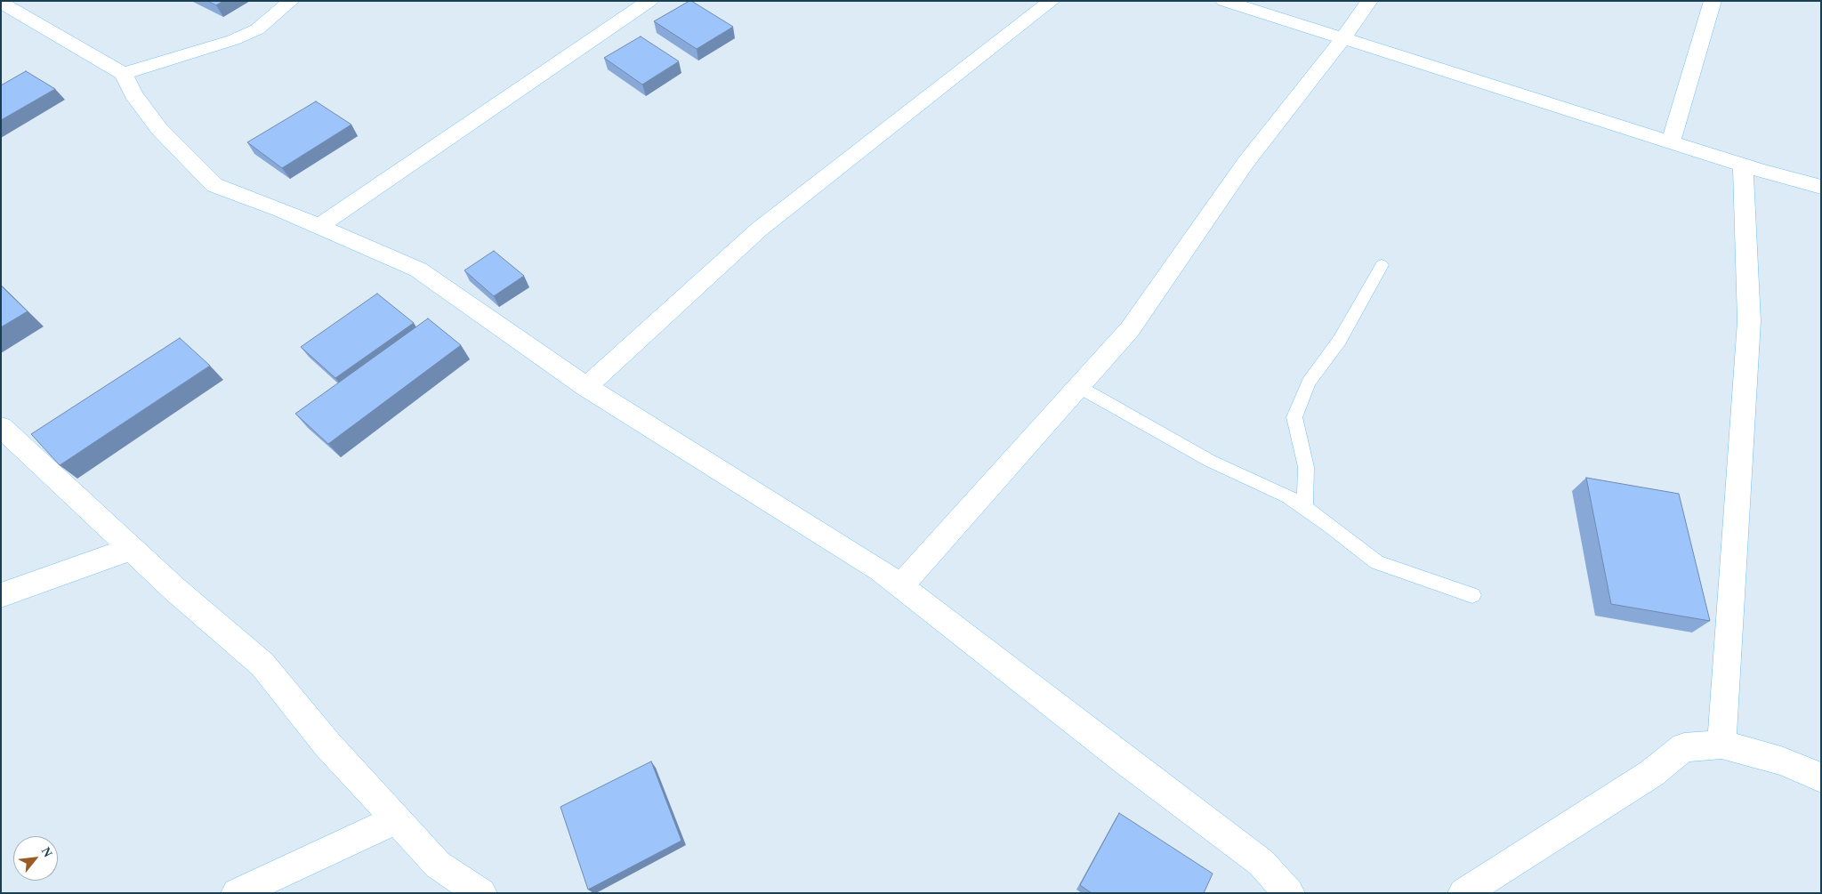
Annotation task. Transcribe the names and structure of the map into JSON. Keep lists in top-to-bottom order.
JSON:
{
  "north": "top right"
}
